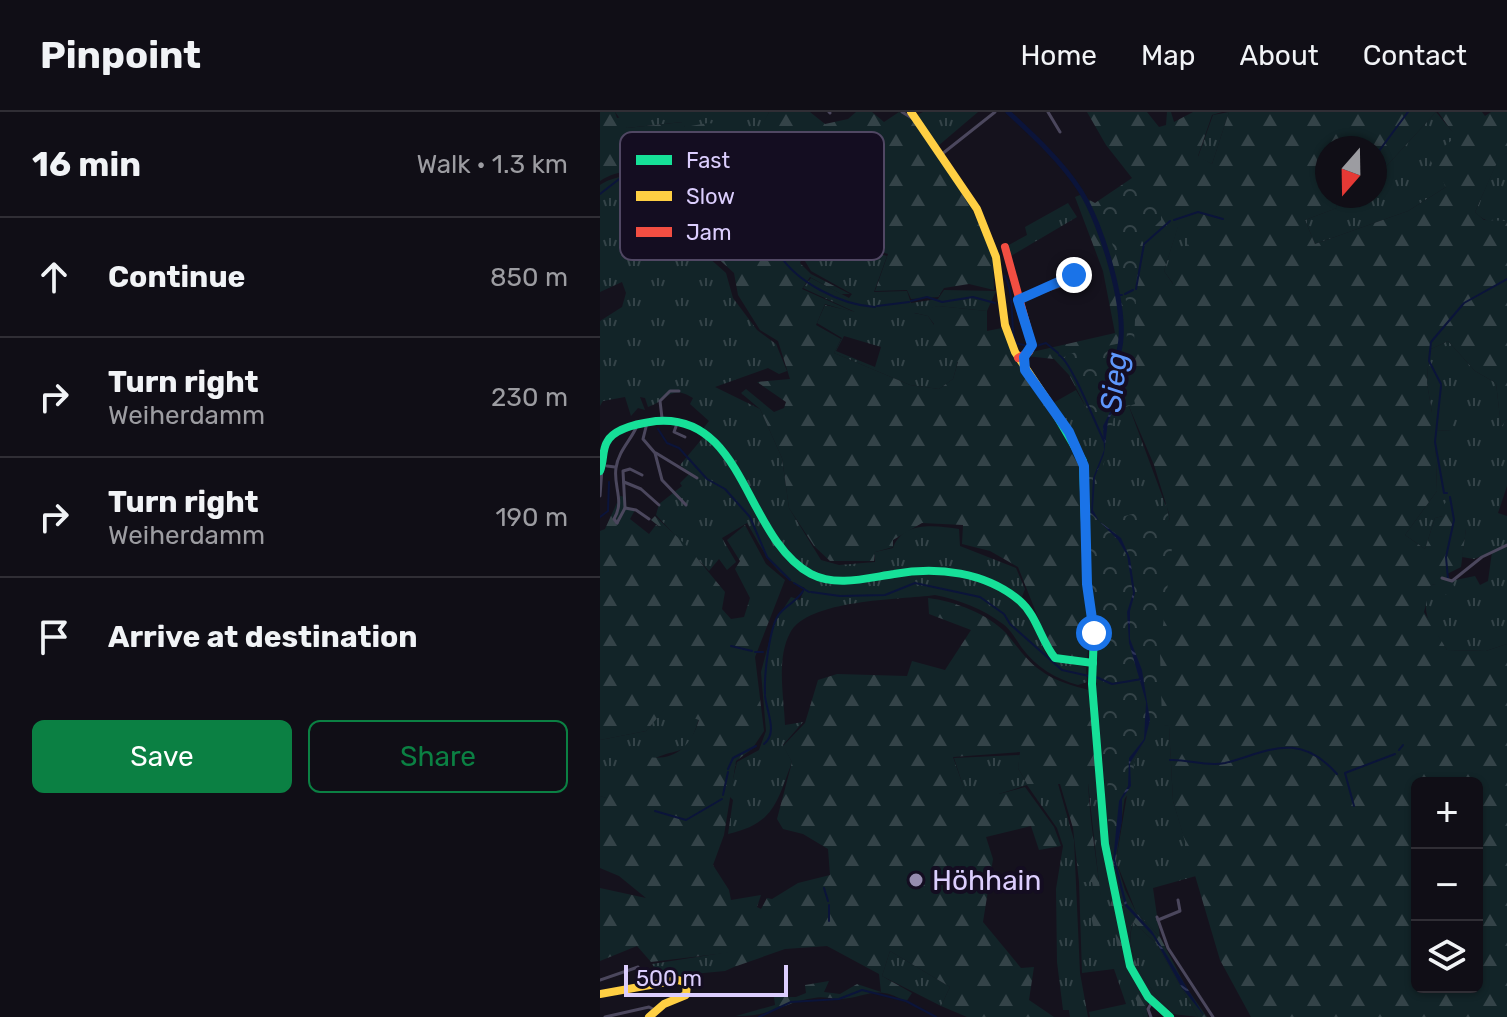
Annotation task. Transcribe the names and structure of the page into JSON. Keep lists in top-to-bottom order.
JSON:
{
  "water": ["Sieg"],
  "places": ["Höhhain"],
  "legend": ["Fast", "Slow", "Jam"],
  "scale_bar": "500 m",
  "north": "bottom",
  "page": {
    "header": "Pinpoint",
    "nav": [
      "Home",
      "Map",
      "About",
      "Contact"
    ],
    "heading": ["16 min", "Walk · 1.3 km"],
    "list": [
      ["Continue", "850 m"],
      ["Turn right", "Weiherdamm", "230 m"],
      ["Turn right", "Weiherdamm", "190 m"],
      "Arrive at destination"
    ],
    "buttons": ["Save", "Share"],
    "map_buttons": ["+", "−"],
    "scale": "500 m"
  }
}
